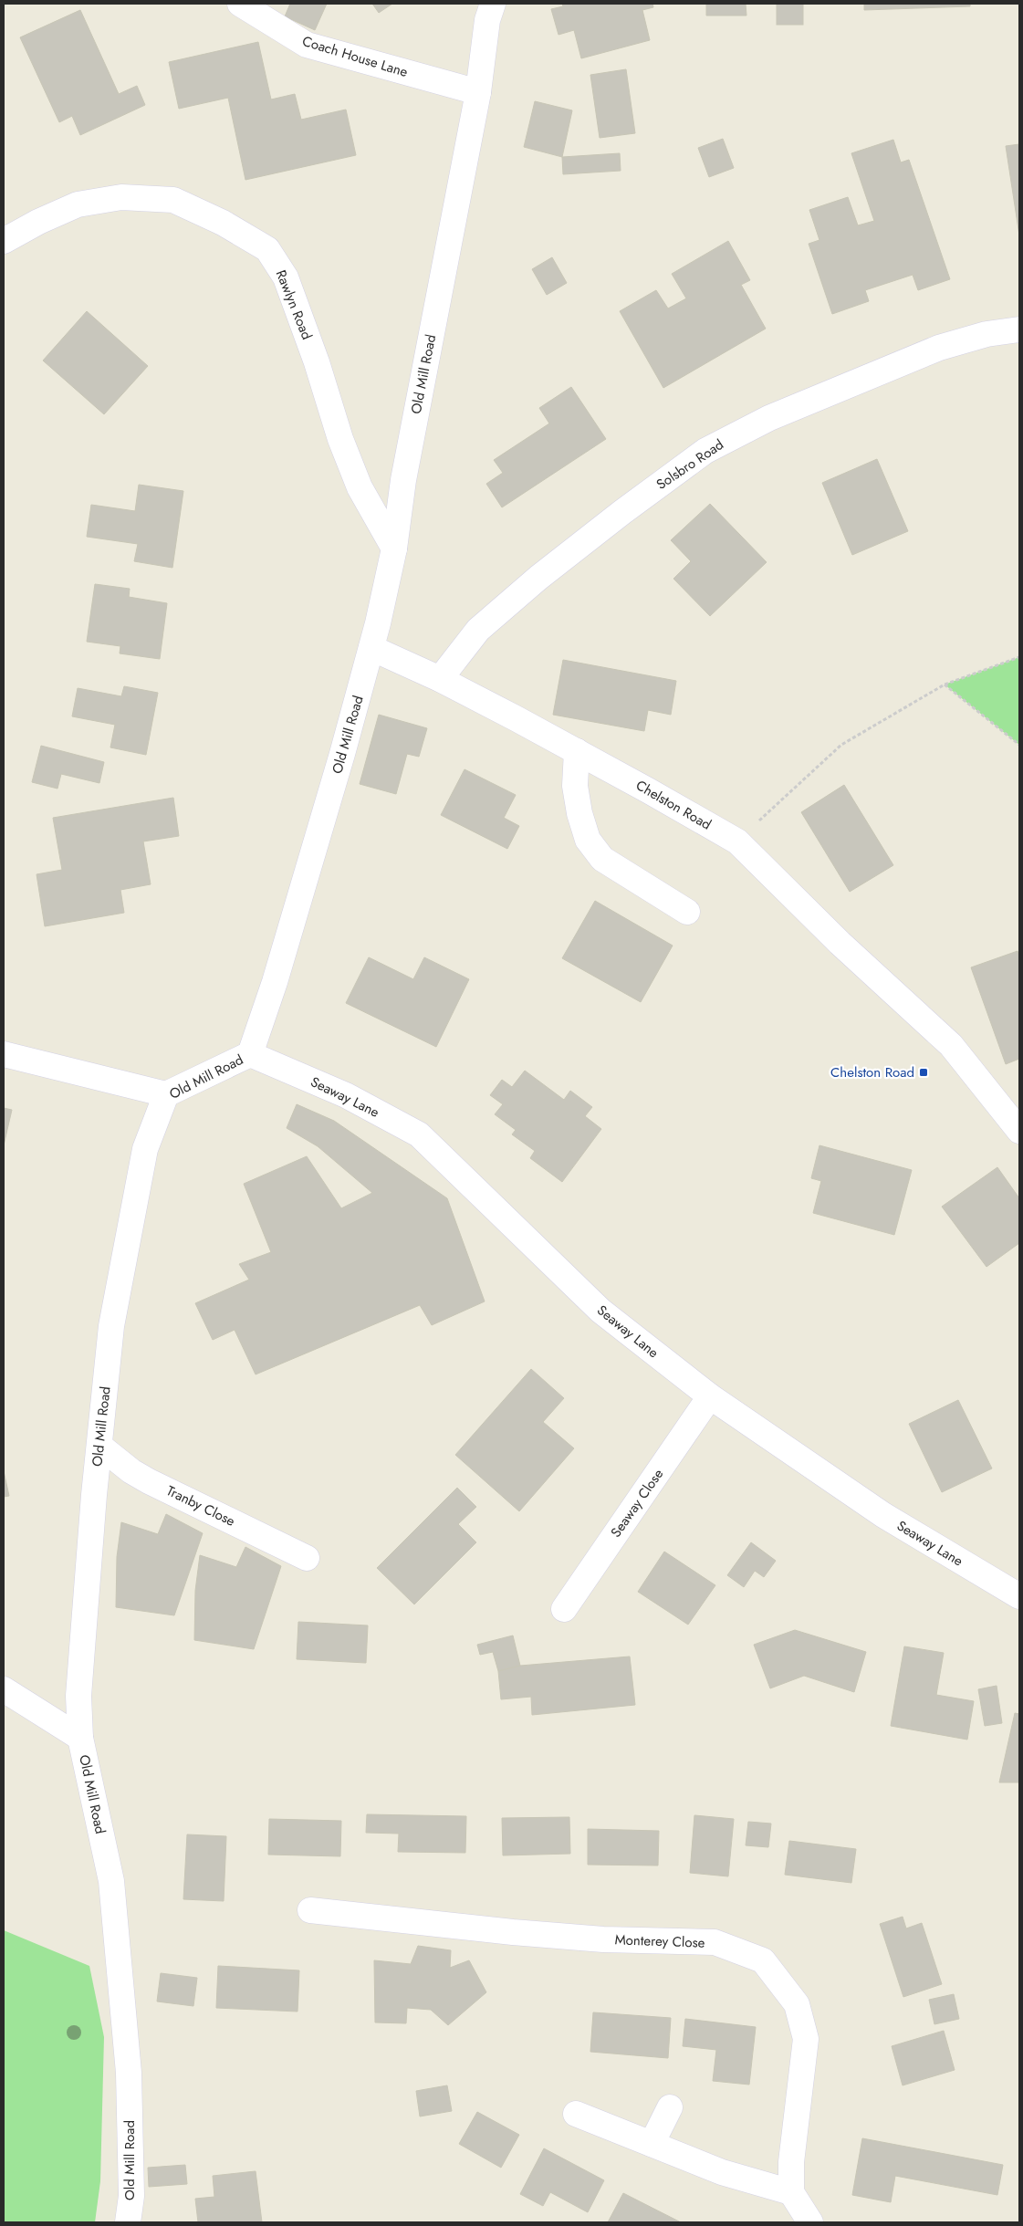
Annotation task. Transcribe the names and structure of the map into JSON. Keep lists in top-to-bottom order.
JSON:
{
  "streets": {
    "street": [
      "Coach House Lane",
      "Rawlyn Road",
      "Old Mill Road",
      "Solsbro Road",
      "Chelston Road",
      "Seaway Lane",
      "Seaway Close",
      "Tranby Close",
      "Monterey Close"
    ]
  },
  "crossings": [
    ["Coach House Lane", "Old Mill Road"],
    ["Rawlyn Road", "Old Mill Road"],
    ["Old Mill Road", "Chelston Road"],
    ["Old Mill Road", "Seaway Lane"],
    ["Old Mill Road", "Tranby Close"],
    ["Solsbro Road", "Chelston Road"],
    ["Seaway Lane", "Seaway Close"]
  ],
  "places": {
    "transit": ["Chelston Road"]
  }
}
